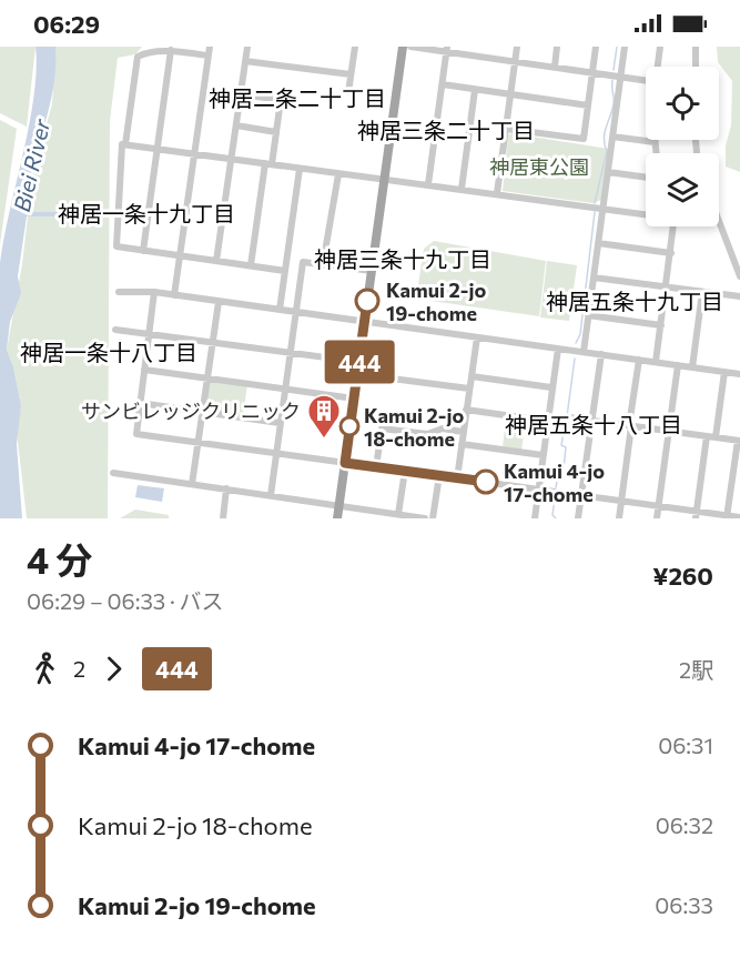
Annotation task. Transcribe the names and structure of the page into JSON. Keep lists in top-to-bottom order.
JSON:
{
  "districts": [
    "神居二条二十丁目",
    "神居三条二十丁目",
    "神居一条十九丁目",
    "神居三条十九丁目",
    "神居五条十九丁目",
    "神居一条十八丁目",
    "神居五条十八丁目"
  ],
  "water": ["Biei River"],
  "parks": ["神居東公園"],
  "places": {
    "other": ["Kamui 2-jo 19-chome", "Kamui 2-jo 18-chome", "Kamui 4-jo 17-chome"],
    "building": ["サンビレッジクリニック"]
  },
  "lines": ["bus line 444"],
  "page": {
    "status": "06:29",
    "on_map": "444",
    "heading": ["4 分", "06:29 – 06:33 · バス", "¥260"],
    "legs": ["2", "444", "2駅"],
    "list": [
      {
        "name": "Kamui 4-jo 17-chome",
        "value": "06:31"
      },
      {
        "name": "Kamui 2-jo 18-chome",
        "value": "06:32"
      },
      {
        "name": "Kamui 2-jo 19-chome",
        "value": "06:33"
      }
    ]
  }
}
